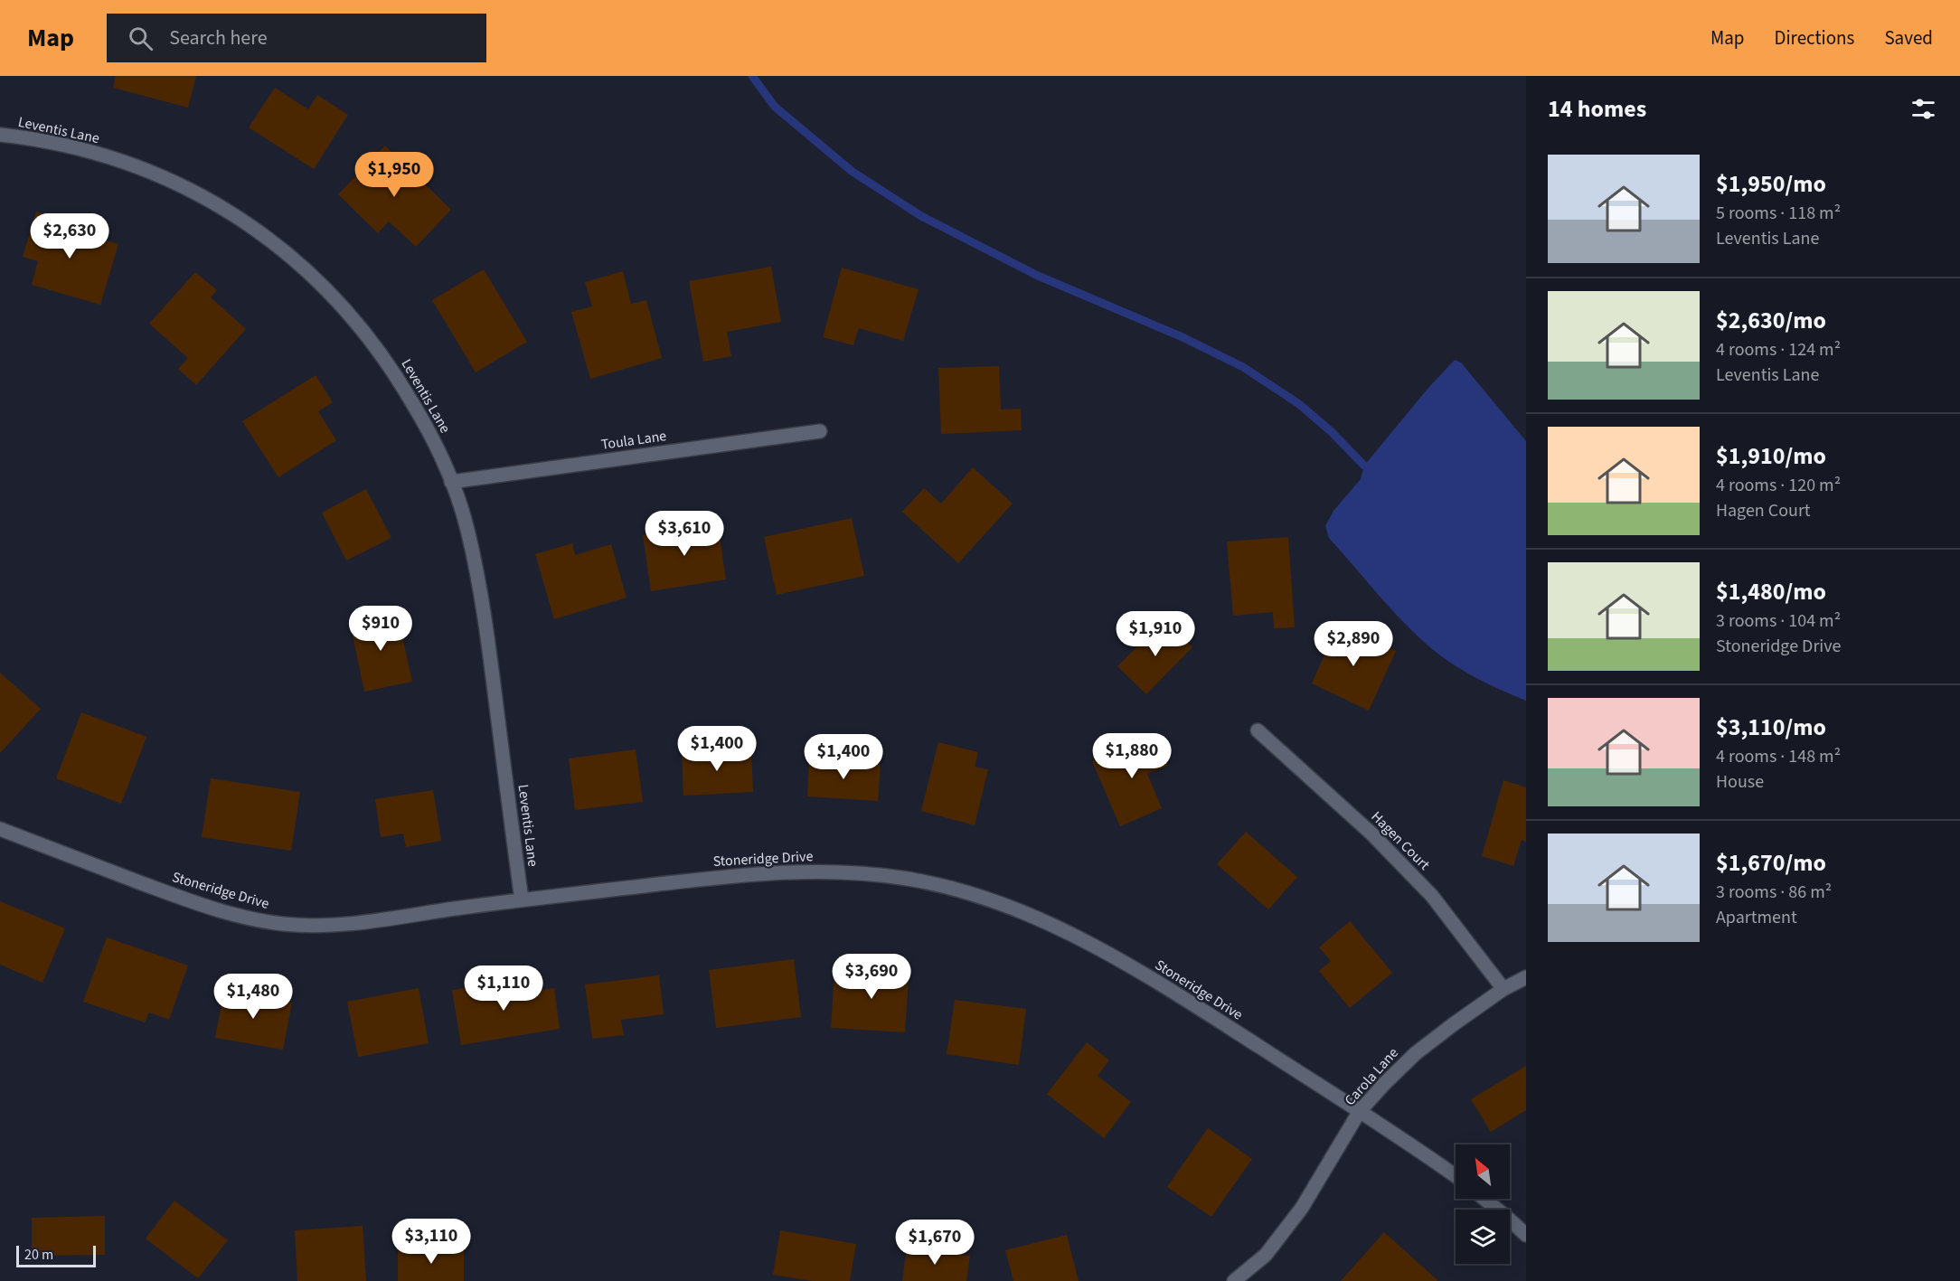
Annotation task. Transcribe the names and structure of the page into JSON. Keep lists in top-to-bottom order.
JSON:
{
  "streets": {
    "street": [
      "Leventis Lane",
      "Toula Lane",
      "Hagen Court",
      "Stoneridge Drive",
      "Carola Lane"
    ]
  },
  "crossings": [
    ["Leventis Lane", "Toula Lane"],
    ["Leventis Lane", "Stoneridge Drive"],
    ["Hagen Court", "Carola Lane"],
    ["Stoneridge Drive", "Carola Lane"]
  ],
  "scale_bar": "20 m",
  "north": "top left",
  "page": {
    "header": "Map",
    "search": "Search here",
    "nav": ["Map", "Directions", "Saved"],
    "heading": "14 homes",
    "list": [
      {
        "name": "$1,950/mo",
        "note": "5 rooms · 118 m² · Leventis Lane"
      },
      {
        "name": "$2,630/mo",
        "note": "4 rooms · 124 m² · Leventis Lane"
      },
      {
        "name": "$1,910/mo",
        "note": "4 rooms · 120 m² · Hagen Court"
      },
      {
        "name": "$1,480/mo",
        "note": "3 rooms · 104 m² · Stoneridge Drive"
      },
      {
        "name": "$3,110/mo",
        "note": "4 rooms · 148 m² · House"
      },
      {
        "name": "$1,670/mo",
        "note": "3 rooms · 86 m² · Apartment"
      }
    ],
    "price": [
      "$1,950",
      "$2,630",
      "$3,610",
      "$910",
      "$1,910",
      "$2,890",
      "$1,400",
      "$1,880",
      "$1,400",
      "$3,690",
      "$1,110",
      "$1,480",
      "$3,110",
      "$1,670"
    ],
    "scale": "20 m"
  }
}
